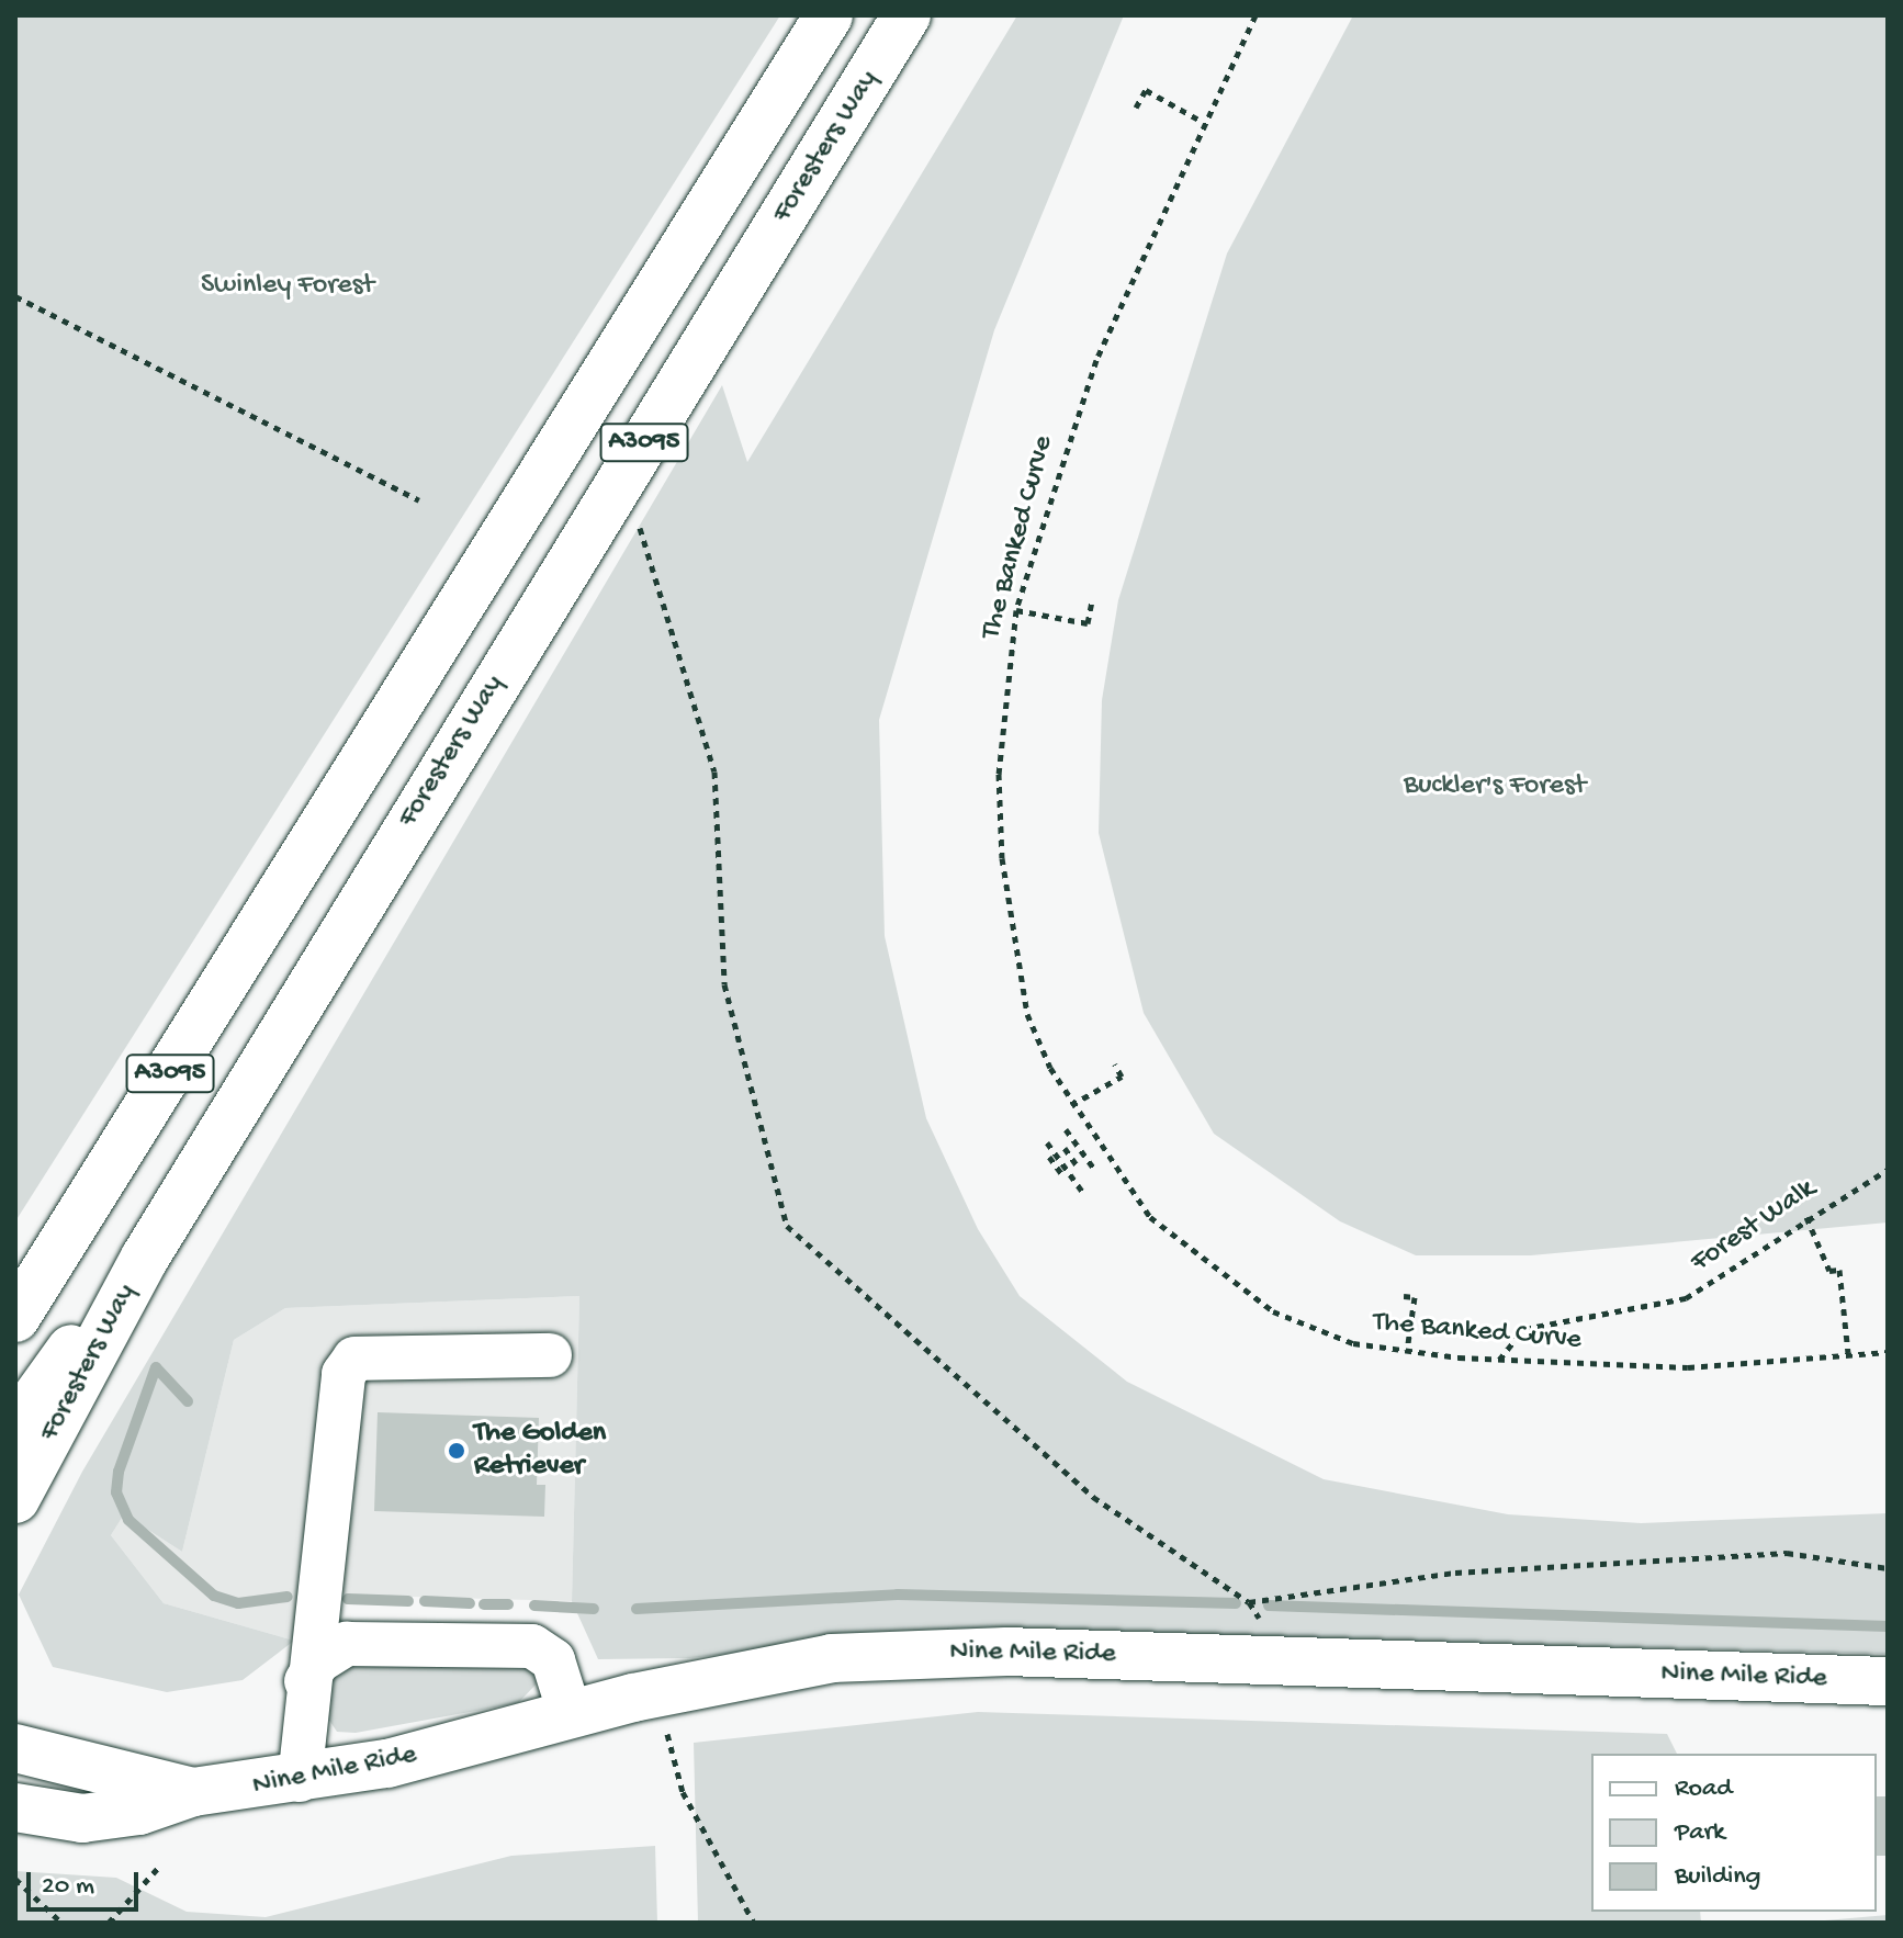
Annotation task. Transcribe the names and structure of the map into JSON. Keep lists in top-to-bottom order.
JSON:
{
  "streets": {
    "main road": ["Foresters Way", "A3095", "Nine Mile Ride"],
    "path": ["The Banked Curve", "Forest Walk"]
  },
  "crossings": [
    ["The Banked Curve", "Forest Walk"]
  ],
  "parks": ["Swinley Forest", "Buckler's Forest"],
  "places": ["The Golden Retriever"],
  "legend": ["Road", "Park", "Building"],
  "scale_bar": "20 m"
}
